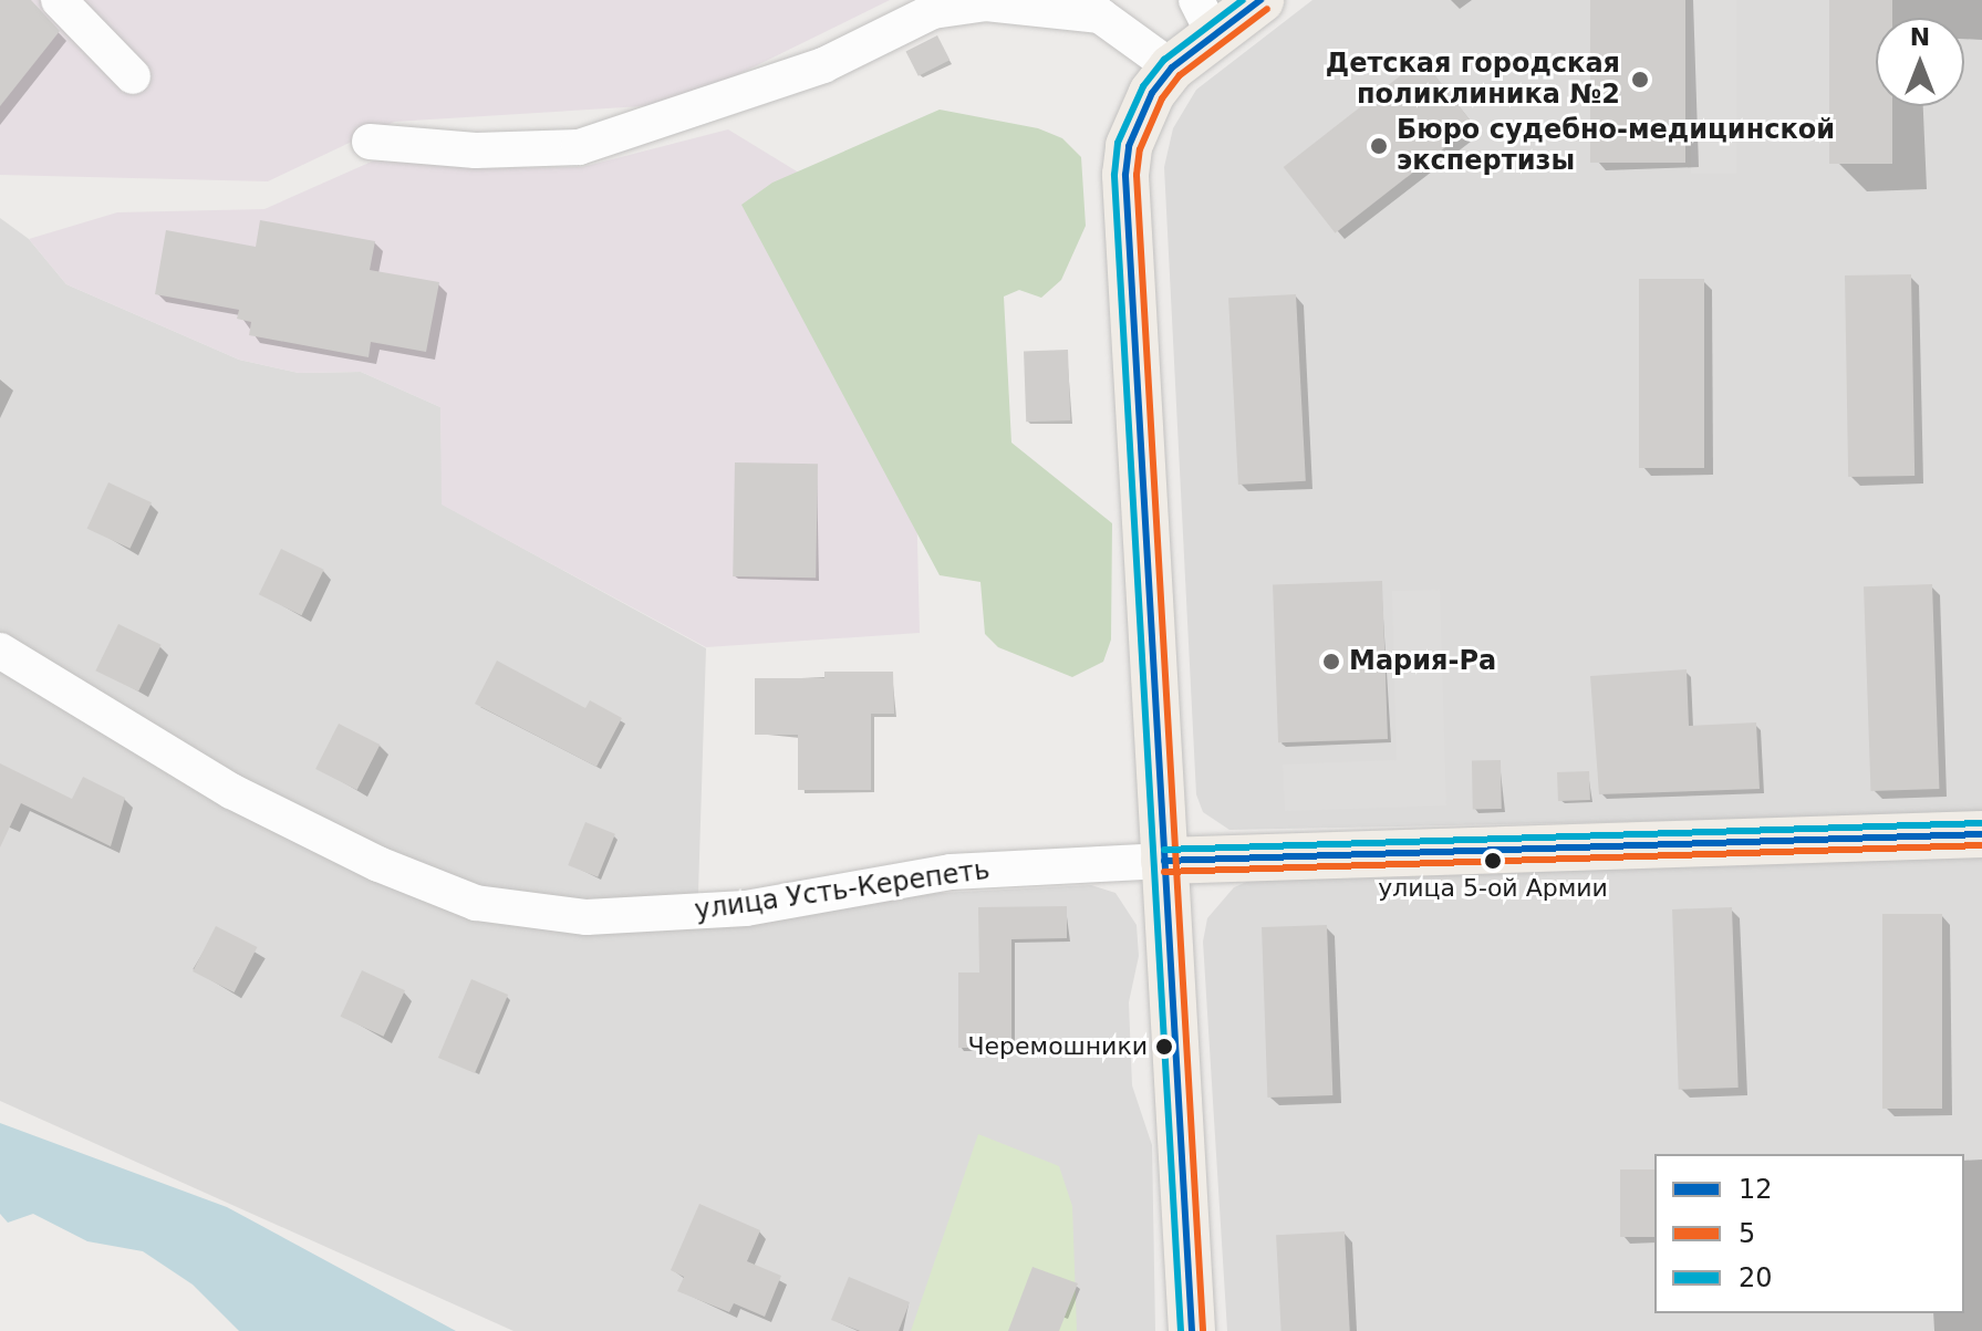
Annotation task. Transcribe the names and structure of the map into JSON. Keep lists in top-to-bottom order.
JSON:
{
  "streets": {
    "street": ["улица Усть-Керепеть"]
  },
  "places": [
    "Детская городская поликлиника №2",
    "Бюро судебно-медицинской экспертизы",
    "Мария-Ра",
    "улица 5-ой Армии",
    "Черемошники"
  ],
  "lines": ["transit line 12", "transit line 20", "transit line 5"],
  "legend": ["12", "5", "20"],
  "north": "top"
}
